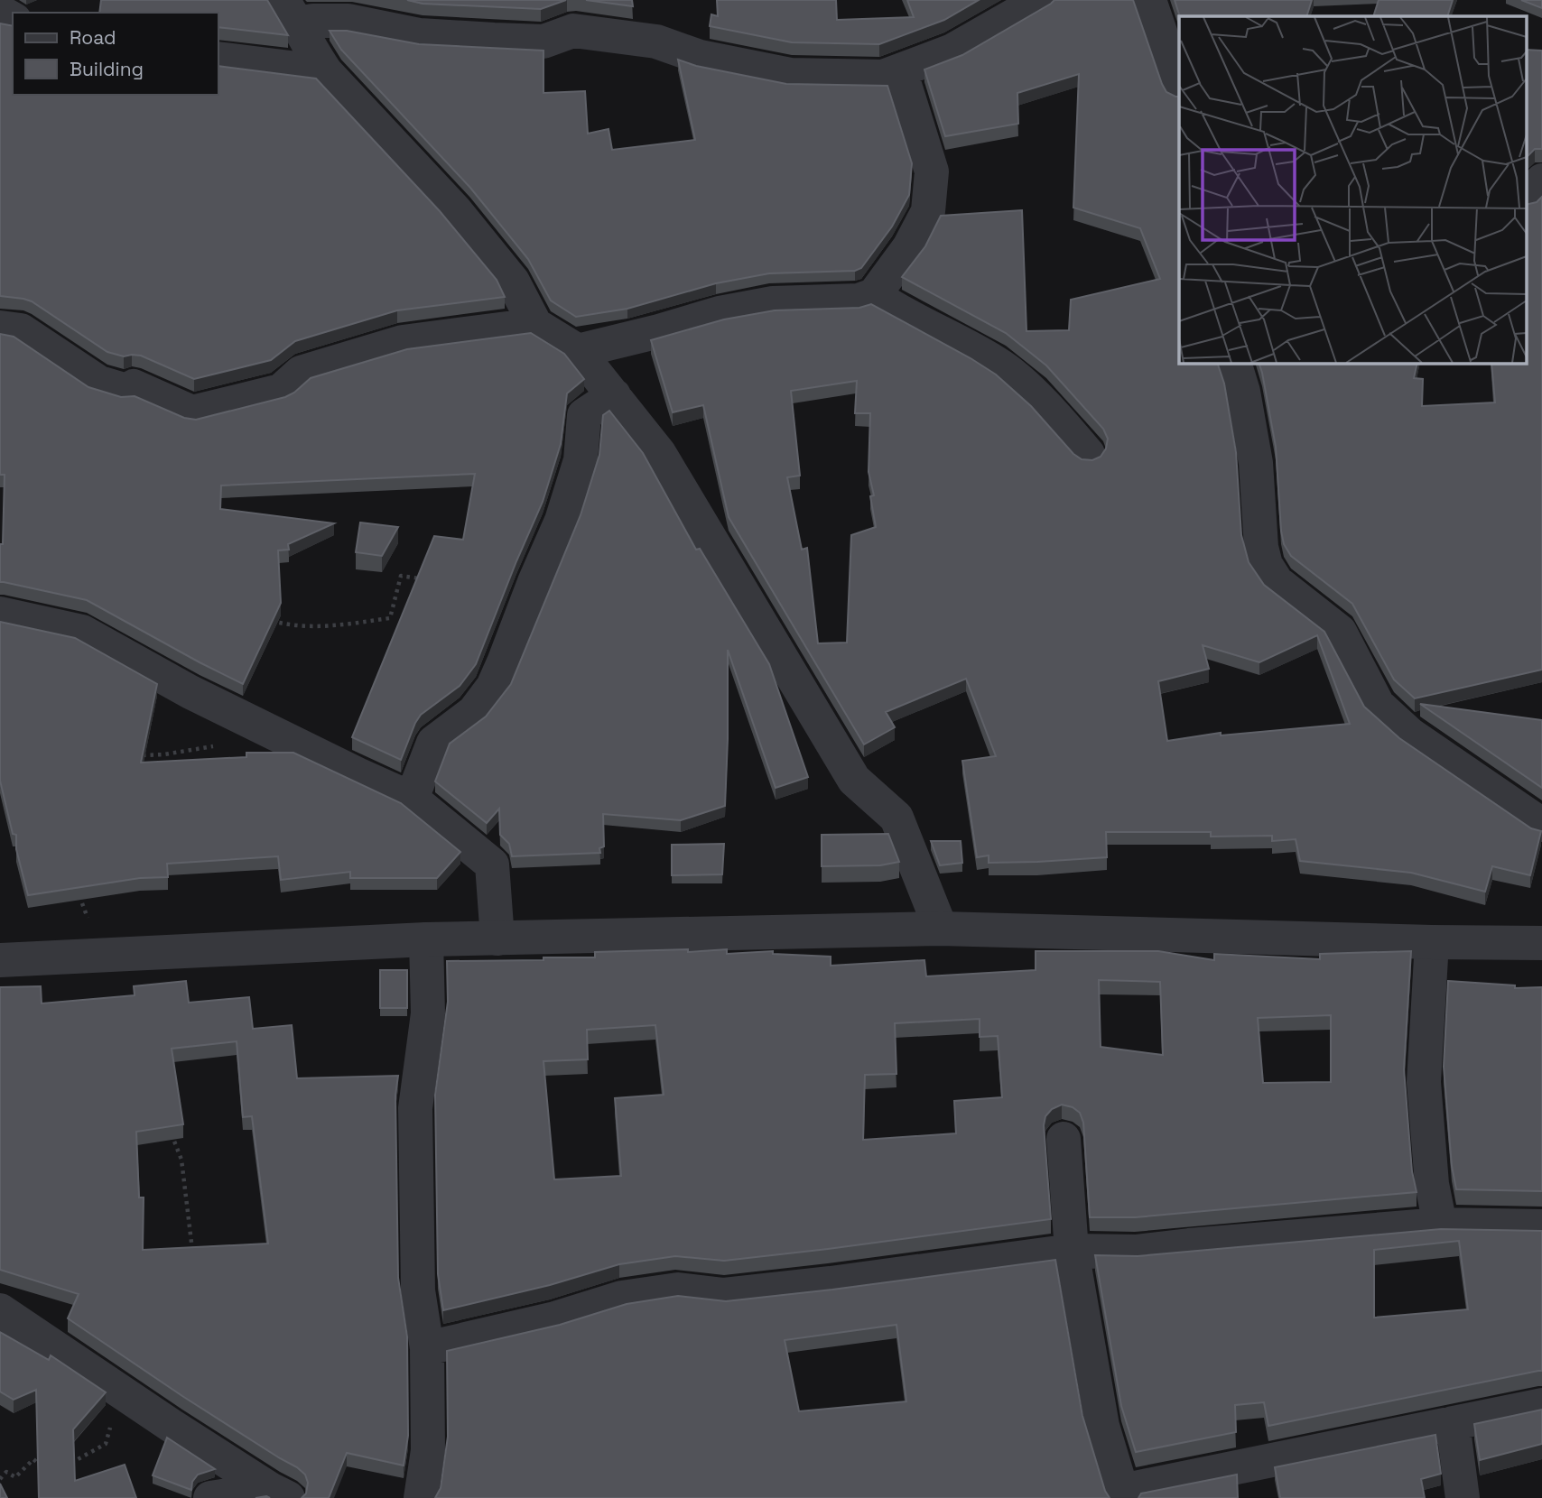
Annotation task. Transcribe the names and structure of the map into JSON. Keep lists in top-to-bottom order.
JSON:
{
  "legend": ["Road", "Building"]
}
